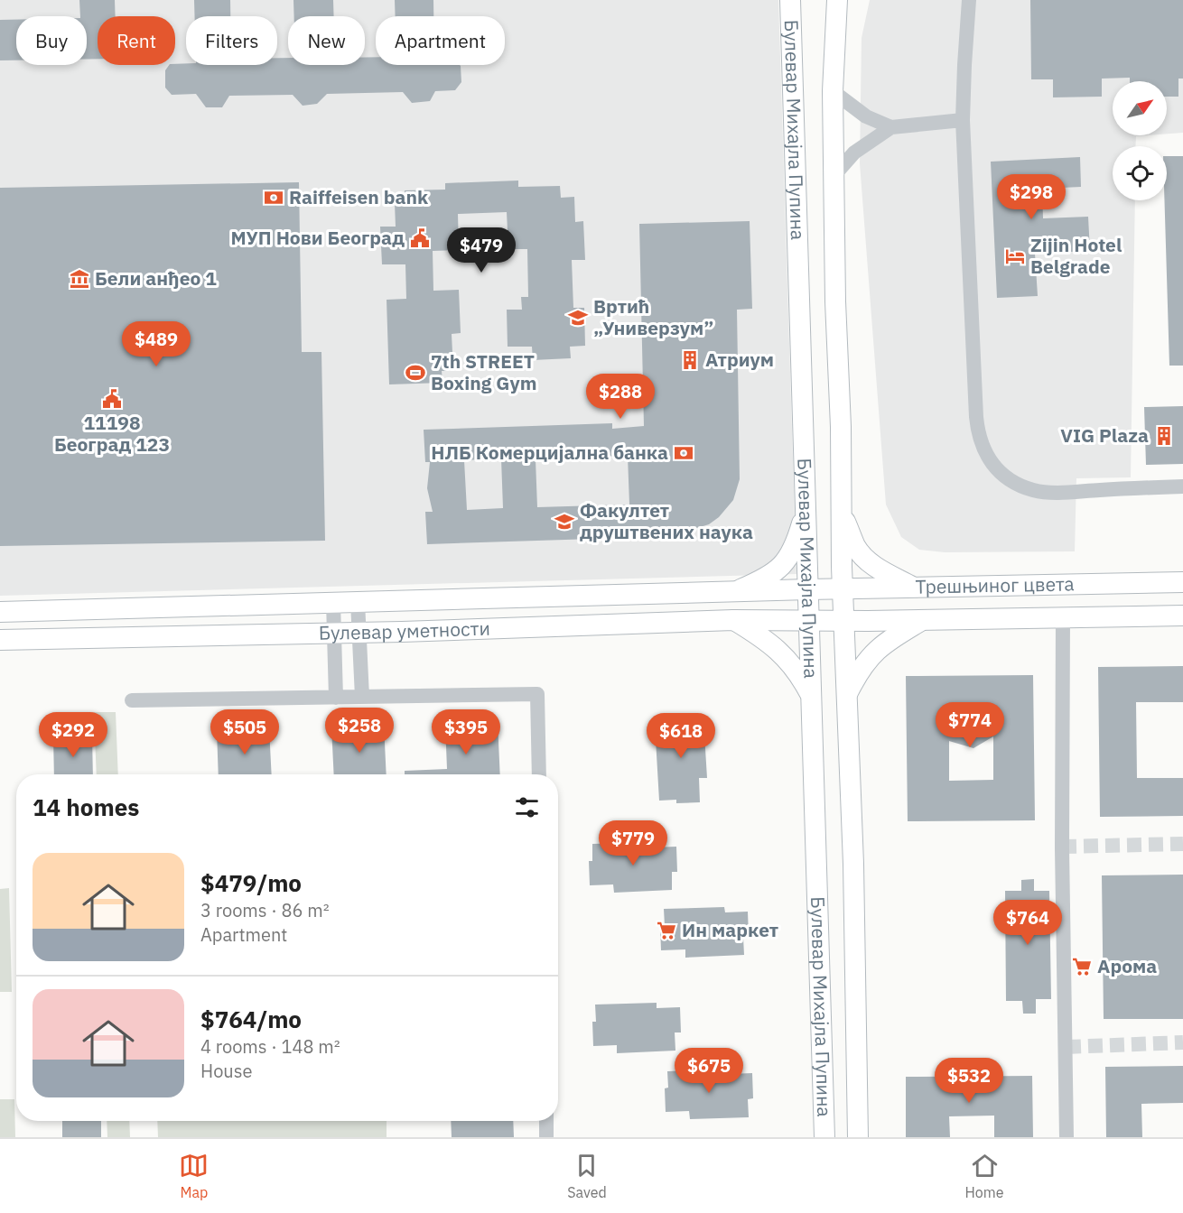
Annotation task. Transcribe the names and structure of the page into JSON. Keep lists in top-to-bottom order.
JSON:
{
  "streets": {
    "main road": ["Булевар Михајла Пупина", "Трешњиног цвета", "Булевар уметности"]
  },
  "crossings": [
    ["Булевар Михајла Пупина", "Трешњиног цвета"],
    ["Булевар Михајла Пупина", "Булевар уметности"],
    ["Трешњиног цвета", "Булевар уметности"]
  ],
  "places": {
    "bank": ["Raiffeisen bank", "НЛБ Комерцијална банка"],
    "public building": ["МУП Нови Београд", "11198 Београд 123"],
    "hotel": ["Zijin Hotel Belgrade"],
    "museum": ["Бели анђео 1"],
    "school or university": ["Вртић „Универзум”", "Факултет друштвених наука"],
    "building": ["Атриум", "VIG Plaza"],
    "sports": ["7th STREET Boxing Gym"],
    "supermarket": ["Ин маркет", "Арома"]
  },
  "north": "top right",
  "page": {
    "chip": [
      "Buy",
      "Rent",
      "Filters",
      "New",
      "Apartment"
    ],
    "price": [
      "$298",
      "$479",
      "$489",
      "$288",
      "$774",
      "$258",
      "$505",
      "$395",
      "$292",
      "$618",
      "$779",
      "$764",
      "$675",
      "$532"
    ],
    "heading": "14 homes",
    "list": [
      {
        "name": "$479/mo",
        "note": "3 rooms · 86 m² · Apartment"
      },
      {
        "name": "$764/mo",
        "note": "4 rooms · 148 m² · House"
      }
    ],
    "tabs": ["Map", "Saved", "Home"]
  }
}
